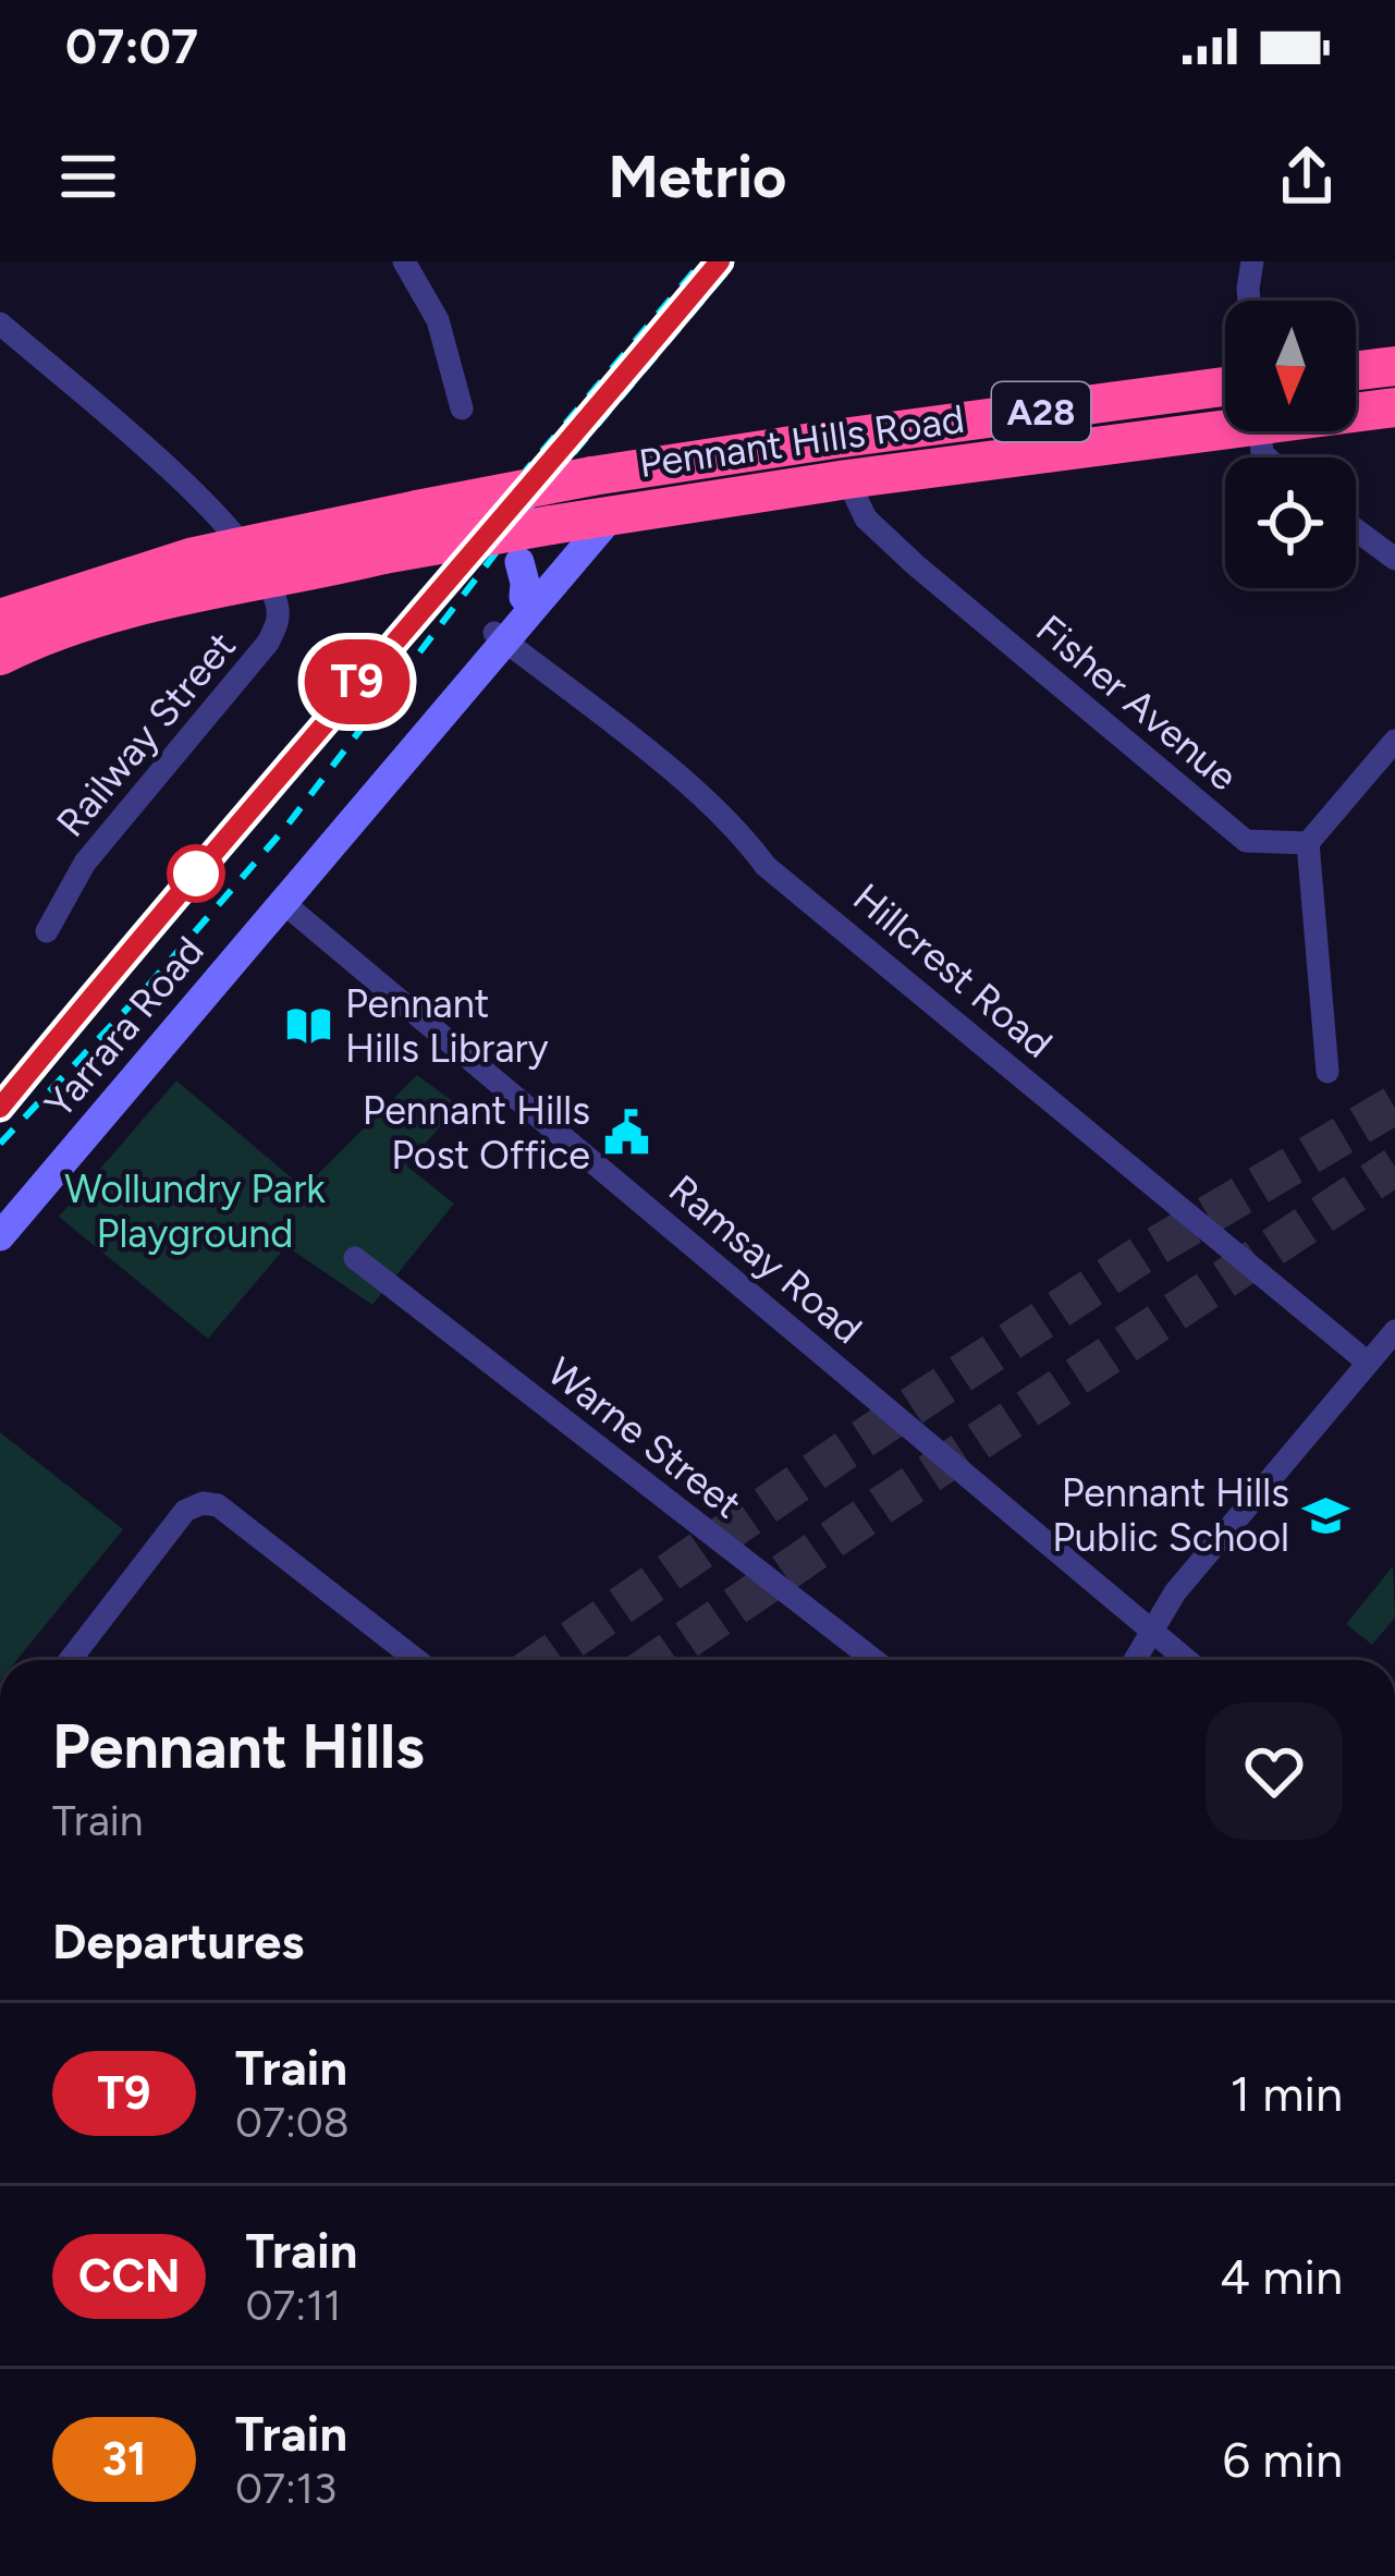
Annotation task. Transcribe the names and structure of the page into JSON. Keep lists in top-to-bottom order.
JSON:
{
  "streets": {
    "highway": ["A28", "Pennant Hills Road"],
    "main road": ["Yarrara Road"],
    "street": [
      "Fisher Avenue",
      "Railway Street",
      "Hillcrest Road",
      "Ramsay Road",
      "Warne Street"
    ]
  },
  "crossings": [
    ["Pennant Hills Road", "Fisher Avenue"],
    ["Pennant Hills Road", "Railway Street"],
    ["Pennant Hills Road", "Yarrara Road"],
    ["Hillcrest Road", "Yarrara Road"],
    ["Yarrara Road", "Ramsay Road"]
  ],
  "parks": ["Wollundry Park Playground"],
  "places": {
    "library": ["Pennant Hills Library"],
    "public building": ["Pennant Hills Post Office"],
    "school or university": ["Pennant Hills Public School"]
  },
  "north": "bottom",
  "page": {
    "status": "07:07",
    "header": "Metrio",
    "on_map": "T9",
    "heading": [
      ["Pennant Hills", "Train"],
      "Departures"
    ],
    "list": [
      {
        "mark": "T9",
        "name": "Train",
        "note": "07:08",
        "value": "1 min"
      },
      {
        "mark": "CCN",
        "name": "Train",
        "note": "07:11",
        "value": "4 min"
      },
      {
        "mark": "31",
        "name": "Train",
        "note": "07:13",
        "value": "6 min"
      }
    ]
  }
}
